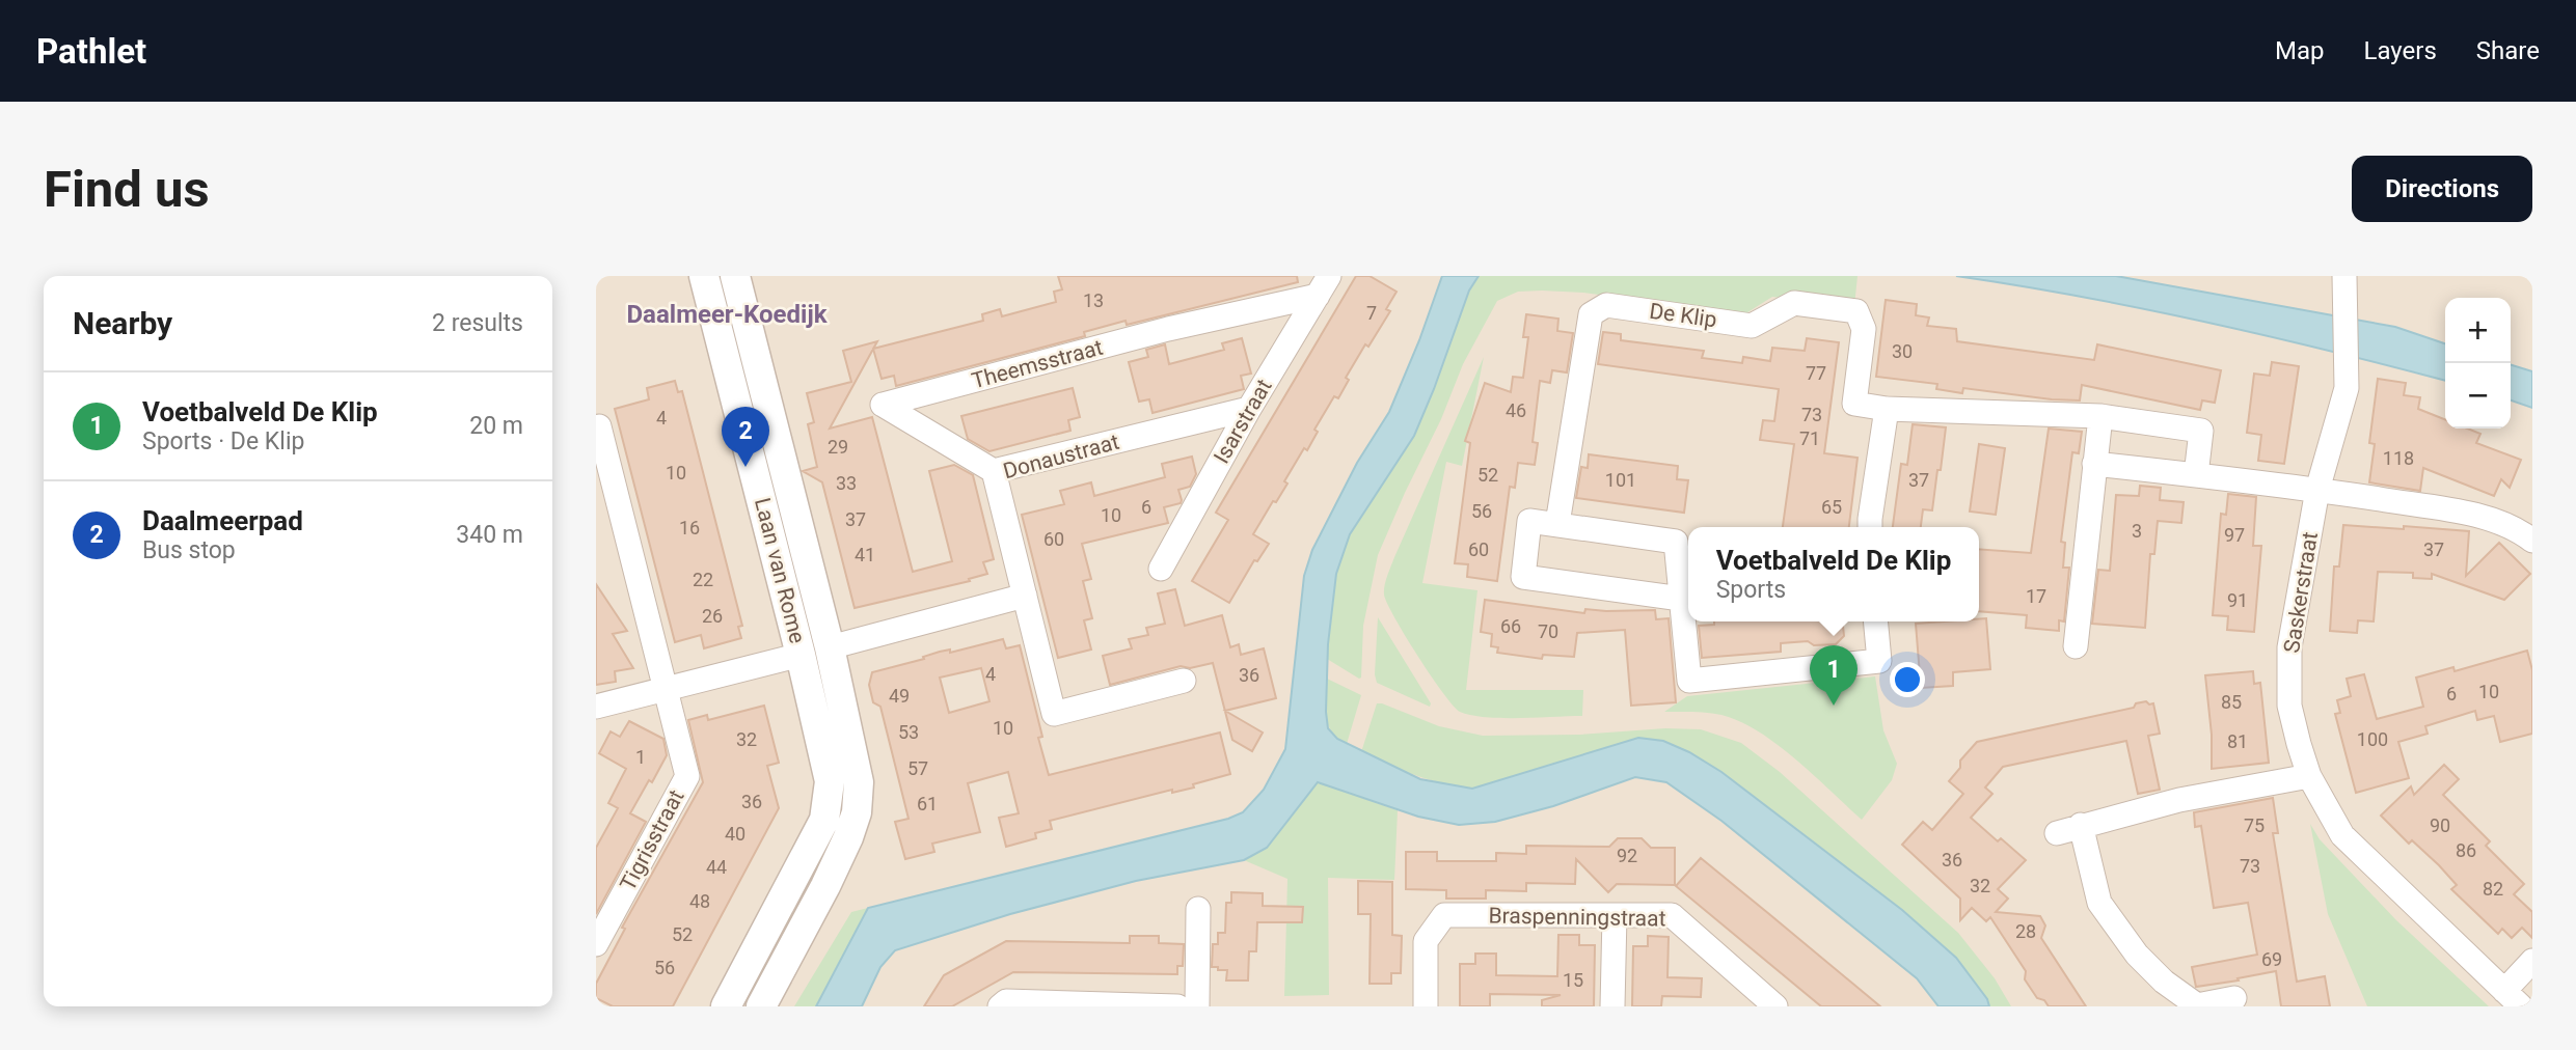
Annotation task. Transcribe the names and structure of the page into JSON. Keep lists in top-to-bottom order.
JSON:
{
  "streets": {
    "street": [
      "De Klip",
      "Theemsstraat",
      "Isarstraat",
      "Donaustraat",
      "Laan van Rome",
      "Saskerstraat",
      "Tigrisstraat",
      "Braspenningstraat"
    ]
  },
  "crossings": [
    ["Theemsstraat", "Isarstraat"],
    ["Theemsstraat", "Donaustraat"],
    ["Isarstraat", "Donaustraat"]
  ],
  "districts": ["Daalmeer-Koedijk"],
  "house_numbers": [
    "13",
    "7",
    "30",
    "77",
    "46",
    "73",
    "4",
    "71",
    "29",
    "118",
    "10",
    "52",
    "101",
    "37",
    "33",
    "6",
    "65",
    "56",
    "10",
    "37",
    "16",
    "3",
    "97",
    "60",
    "60",
    "37",
    "41",
    "22",
    "17",
    "91",
    "26",
    "66",
    "70",
    "4",
    "36",
    "10",
    "6",
    "49",
    "85",
    "10",
    "53",
    "32",
    "100",
    "81",
    "1",
    "57",
    "36",
    "61",
    "75",
    "90",
    "40",
    "86",
    "92",
    "36",
    "73",
    "44",
    "32",
    "82",
    "48",
    "28",
    "52",
    "69",
    "56",
    "15"
  ],
  "page": {
    "header": "Pathlet",
    "nav": ["Map", "Layers", "Share"],
    "buttons": "Directions",
    "title": "Find us",
    "heading": ["Nearby", "2 results"],
    "map_buttons": ["+", "−"],
    "list": [
      {
        "mark": "1",
        "name": "Voetbalveld De Klip",
        "note": "Sports · De Klip",
        "value": "20 m"
      },
      {
        "mark": "2",
        "name": "Daalmeerpad",
        "note": "Bus stop",
        "value": "340 m"
      }
    ],
    "pins": ["2", "1"],
    "popup": ["Voetbalveld De Klip", "Sports"]
  }
}
